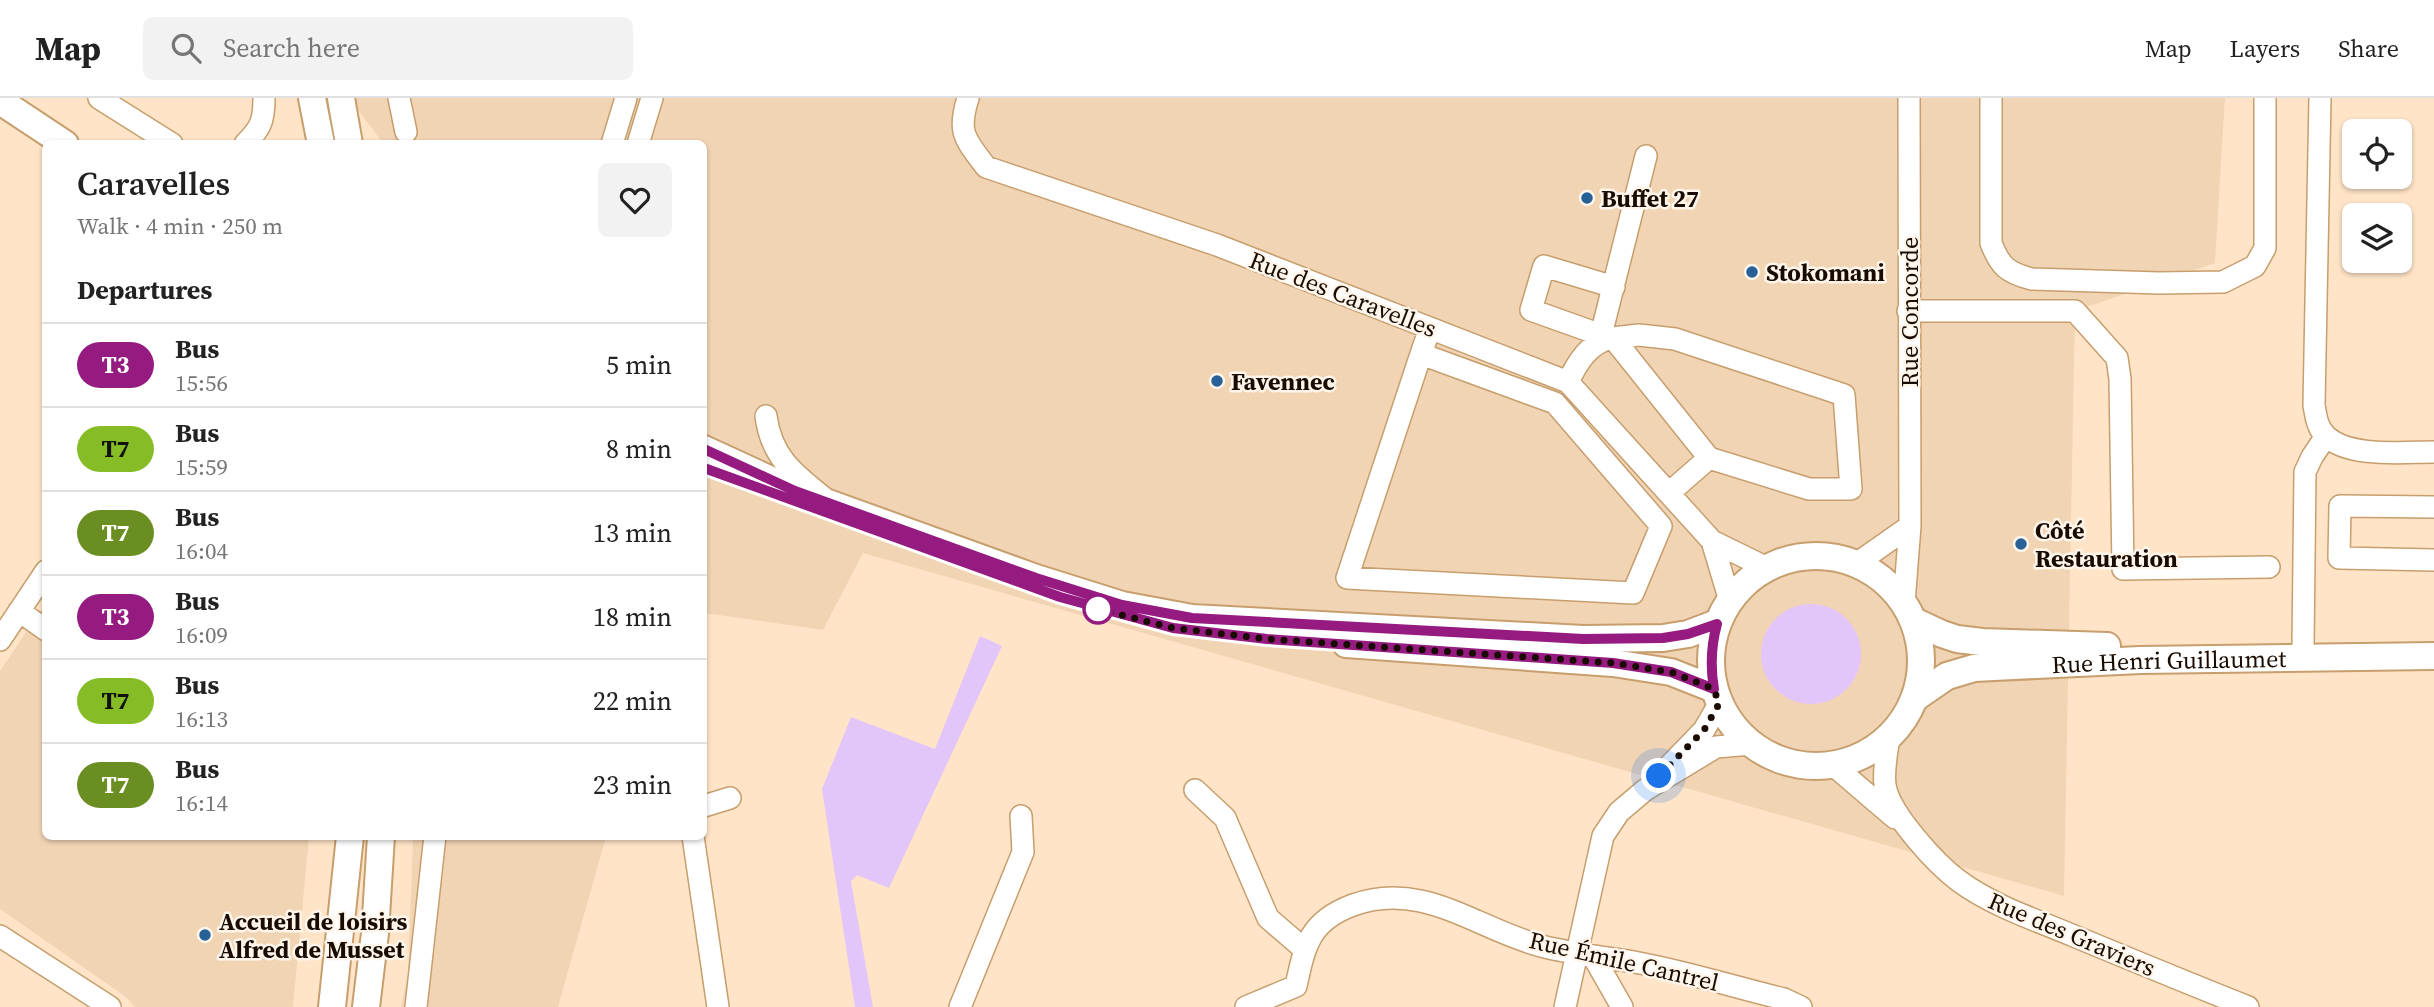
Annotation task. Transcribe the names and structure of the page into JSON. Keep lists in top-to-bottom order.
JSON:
{
  "streets": {
    "main road": ["Rue Henri Guillaumet"],
    "street": [
      "Rue des Caravelles",
      "Rue Concorde",
      "Rue des Graviers",
      "Rue Émile Cantrel"
    ]
  },
  "crossings": [
    ["Rue Concorde", "Rue Henri Guillaumet"]
  ],
  "places": [
    "Buffet 27",
    "Stokomani",
    "Favennec",
    "Côté Restauration",
    "Accueil de loisirs Alfred de Musset"
  ],
  "lines": ["bus line T3"],
  "page": {
    "header": "Map",
    "search": "Search here",
    "nav": ["Map", "Layers", "Share"],
    "heading": [
      ["Caravelles", "Walk · 4 min · 250 m"],
      "Departures"
    ],
    "list": [
      {
        "mark": "T3",
        "name": "Bus",
        "note": "15:56",
        "value": "5 min"
      },
      {
        "mark": "T7",
        "name": "Bus",
        "note": "15:59",
        "value": "8 min"
      },
      {
        "mark": "T7",
        "name": "Bus",
        "note": "16:04",
        "value": "13 min"
      },
      {
        "mark": "T3",
        "name": "Bus",
        "note": "16:09",
        "value": "18 min"
      },
      {
        "mark": "T7",
        "name": "Bus",
        "note": "16:13",
        "value": "22 min"
      },
      {
        "mark": "T7",
        "name": "Bus",
        "note": "16:14",
        "value": "23 min"
      }
    ]
  }
}
